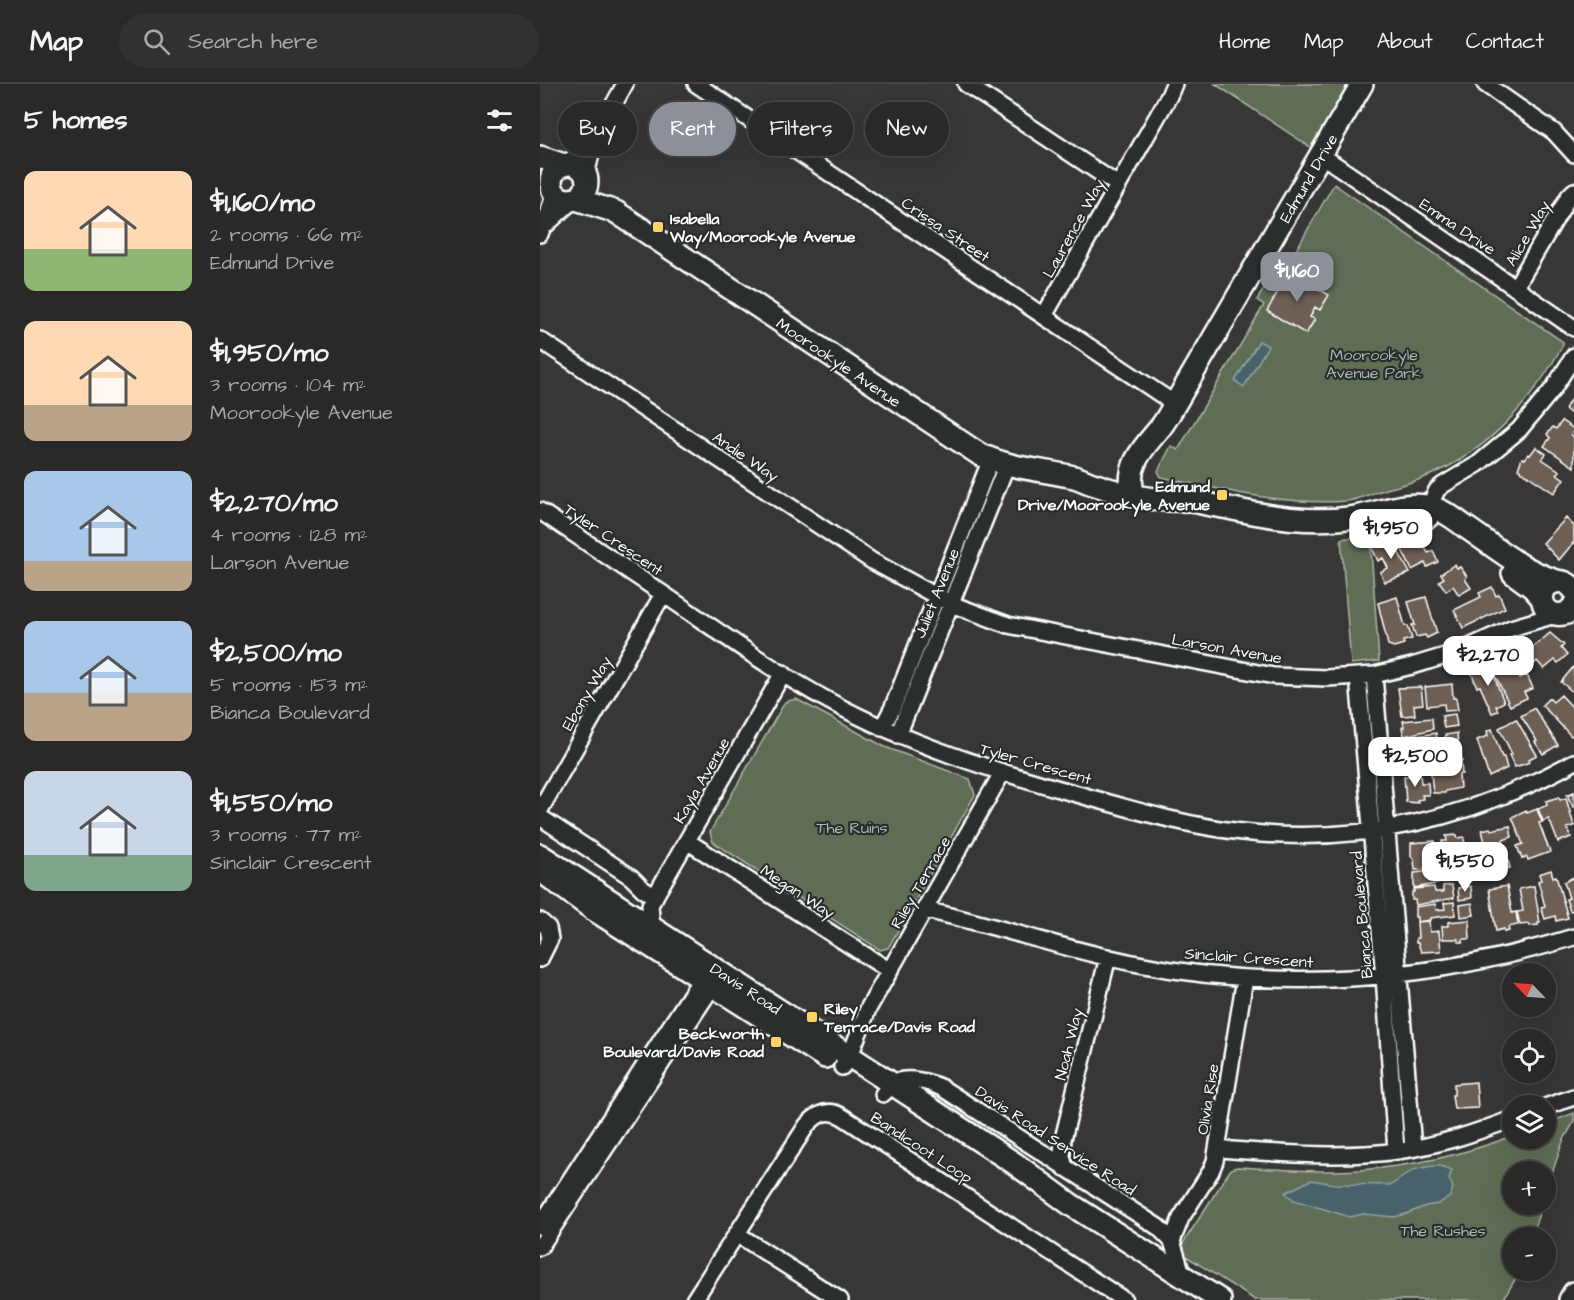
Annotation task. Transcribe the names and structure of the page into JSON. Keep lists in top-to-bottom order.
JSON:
{
  "streets": {
    "street": [
      "Edmund Drive",
      "Emma Drive",
      "Laurence Way",
      "Crissa Street",
      "Alice Way",
      "Moorookyle Avenue",
      "Andie Way",
      "Tyler Crescent",
      "Juliet Avenue",
      "Larson Avenue",
      "Ebony Way",
      "Kayla Avenue",
      "Riley Terrace",
      "Megan Way",
      "Bianca Boulevard",
      "Sinclair Crescent",
      "Davis Road",
      "Noah Way",
      "Olivia Rise",
      "Davis Road Service Road",
      "Bandicoot Loop"
    ]
  },
  "crossings": [
    ["Edmund Drive", "Emma Drive"],
    ["Edmund Drive", "Crissa Street"],
    ["Edmund Drive", "Moorookyle Avenue"],
    ["Emma Drive", "Alice Way"],
    ["Laurence Way", "Crissa Street"],
    ["Moorookyle Avenue", "Juliet Avenue"],
    ["Moorookyle Avenue", "Larson Avenue"],
    ["Andie Way", "Juliet Avenue"],
    ["Andie Way", "Larson Avenue"],
    ["Tyler Crescent", "Juliet Avenue"],
    ["Tyler Crescent", "Ebony Way"],
    ["Tyler Crescent", "Kayla Avenue"],
    ["Tyler Crescent", "Riley Terrace"],
    ["Tyler Crescent", "Bianca Boulevard"],
    ["Juliet Avenue", "Larson Avenue"],
    ["Larson Avenue", "Bianca Boulevard"],
    ["Kayla Avenue", "Megan Way"],
    ["Riley Terrace", "Megan Way"],
    ["Riley Terrace", "Sinclair Crescent"],
    ["Riley Terrace", "Davis Road"],
    ["Bianca Boulevard", "Sinclair Crescent"],
    ["Sinclair Crescent", "Noah Way"],
    ["Sinclair Crescent", "Olivia Rise"],
    ["Davis Road", "Davis Road Service Road"],
    ["Noah Way", "Davis Road Service Road"],
    ["Olivia Rise", "Davis Road Service Road"]
  ],
  "parks": ["Moorookyle Avenue Park", "The Ruins", "The Rushes"],
  "places": {
    "transit": [
      "Isabella Way/Moorookyle Avenue",
      "Edmund Drive/Moorookyle Avenue",
      "Riley Terrace/Davis Road",
      "Beckworth Boulevard/Davis Road"
    ]
  },
  "north": "top left",
  "page": {
    "header": "Map",
    "search": "Search here",
    "nav": [
      "Home",
      "Map",
      "About",
      "Contact"
    ],
    "heading": "5 homes",
    "chip": [
      "Buy",
      "Rent",
      "Filters",
      "New"
    ],
    "list": [
      {
        "name": "$1,160/mo",
        "note": "2 rooms · 66 m² · Edmund Drive"
      },
      {
        "name": "$1,950/mo",
        "note": "3 rooms · 104 m² · Moorookyle Avenue"
      },
      {
        "name": "$2,270/mo",
        "note": "4 rooms · 128 m² · Larson Avenue"
      },
      {
        "name": "$2,500/mo",
        "note": "5 rooms · 153 m² · Bianca Boulevard"
      },
      {
        "name": "$1,550/mo",
        "note": "3 rooms · 77 m² · Sinclair Crescent"
      }
    ],
    "price": [
      "$1,160",
      "$1,950",
      "$2,270",
      "$2,500",
      "$1,550"
    ],
    "map_buttons": ["+", "−"]
  }
}
